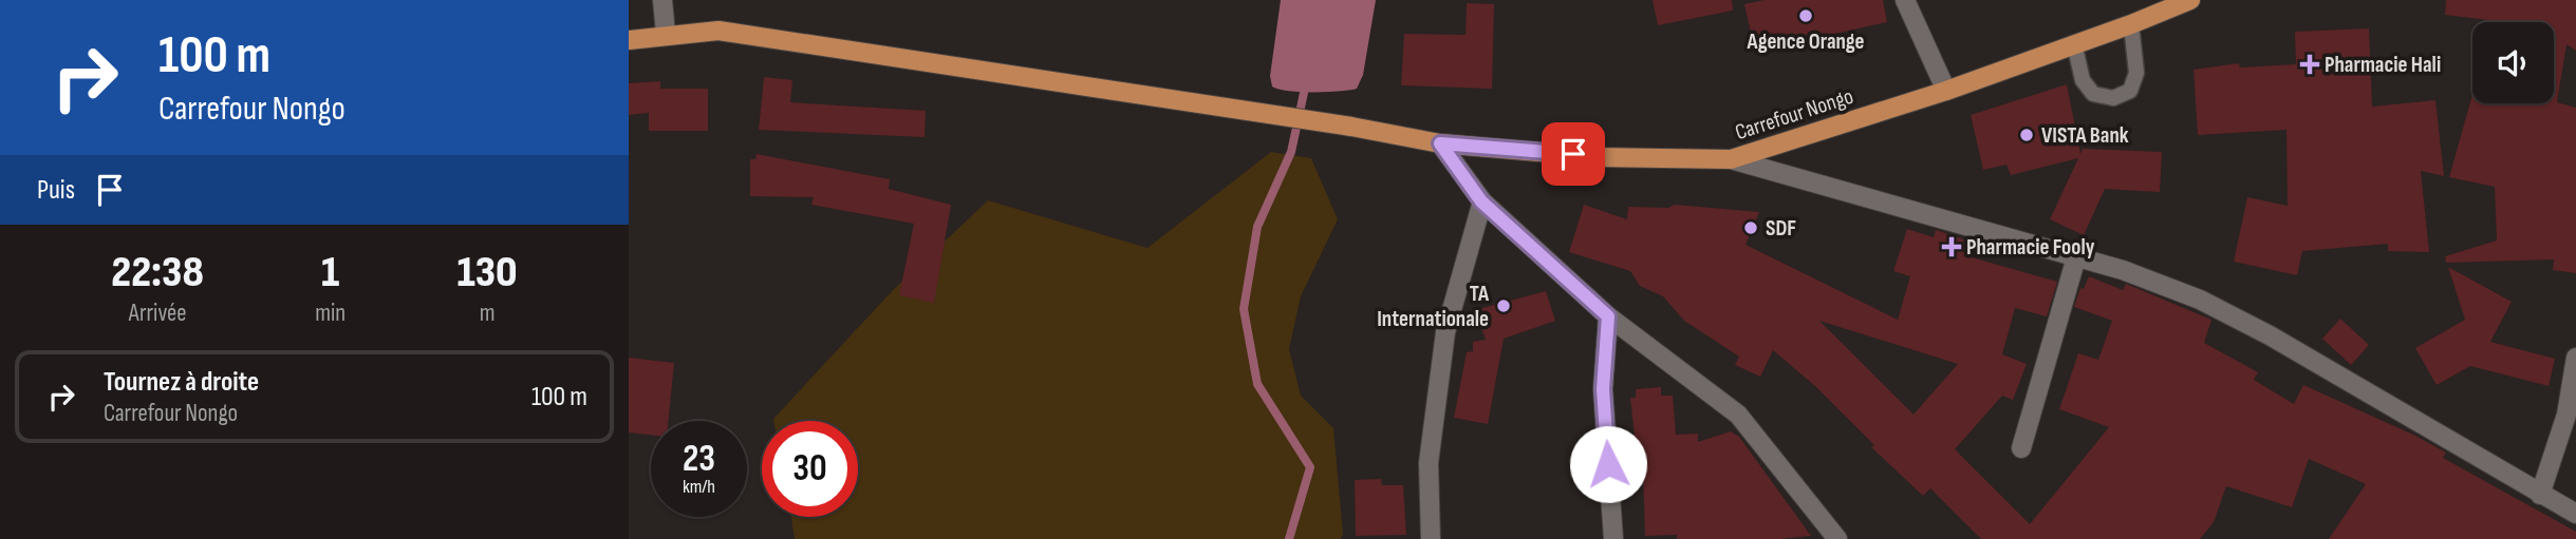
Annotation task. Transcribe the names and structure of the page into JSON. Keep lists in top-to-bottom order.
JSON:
{
  "streets": {
    "main road": ["Carrefour Nongo"]
  },
  "places": {
    "other": [
      "Agence Orange",
      "VISTA Bank",
      "SDF",
      "TA Internationale"
    ],
    "health": ["Pharmacie Hali", "Pharmacie Fooly"]
  },
  "page": {
    "turn": ["100 m", "Carrefour Nongo"],
    "then": "Puis",
    "eta": [
      "22:38",
      "Arrivée",
      "1",
      "min",
      "130",
      "m"
    ],
    "list": [
      {
        "name": "Tournez à droite",
        "note": "Carrefour Nongo",
        "value": "100 m"
      }
    ],
    "speed": "23 km/h",
    "limit": "30"
  }
}
